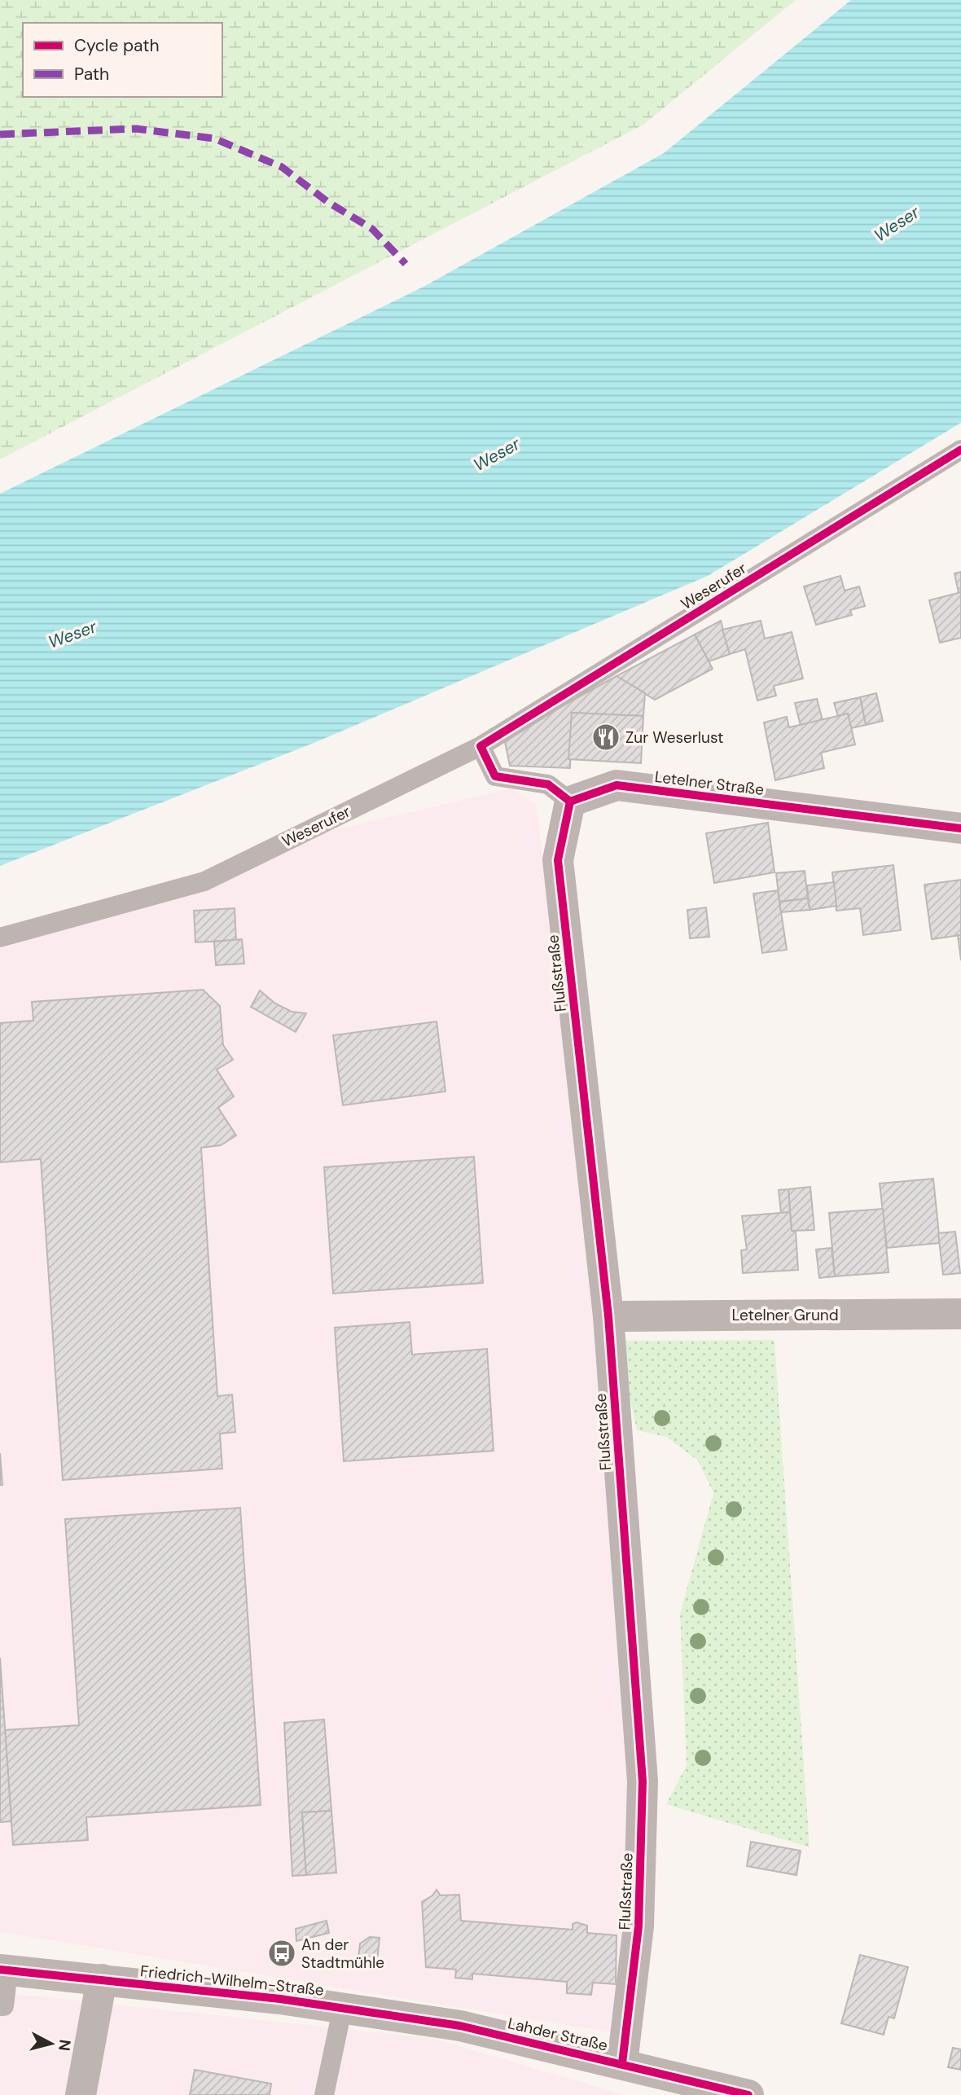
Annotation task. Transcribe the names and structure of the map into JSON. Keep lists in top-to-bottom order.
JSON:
{
  "streets": {
    "street": [
      "Letelner Straße",
      "Flußstraße",
      "Letelner Grund",
      "Friedrich-Wilhelm-Straße",
      "Lahder Straße"
    ],
    "lane": ["Weserufer"]
  },
  "crossings": [
    ["Letelner Straße", "Flußstraße"],
    ["Flußstraße", "Letelner Grund"],
    ["Flußstraße", "Lahder Straße"],
    ["Friedrich-Wilhelm-Straße", "Lahder Straße"]
  ],
  "water": ["Weser"],
  "places": {
    "restaurant": ["Zur Weserlust"],
    "bus stop": ["An der Stadtmühle"]
  },
  "legend": ["Cycle path", "Path"],
  "north": "right"
}
